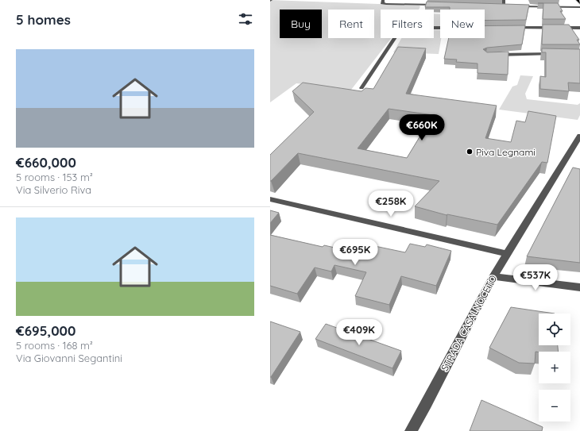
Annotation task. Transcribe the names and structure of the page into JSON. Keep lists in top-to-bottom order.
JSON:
{
  "streets": {
    "street": ["STRADA CASALNOCETO"]
  },
  "places": ["Piva Legnami"],
  "page": {
    "heading": "5 homes",
    "chip": [
      "Buy",
      "Rent",
      "Filters",
      "New"
    ],
    "list": [
      {
        "name": "€660,000",
        "note": "5 rooms · 153 m² · Via Silverio Riva"
      },
      {
        "name": "€695,000",
        "note": "5 rooms · 168 m² · Via Giovanni Segantini"
      }
    ],
    "price": [
      "€660K",
      "€258K",
      "€695K",
      "€537K",
      "€409K"
    ],
    "map_buttons": ["+", "−"]
  }
}
